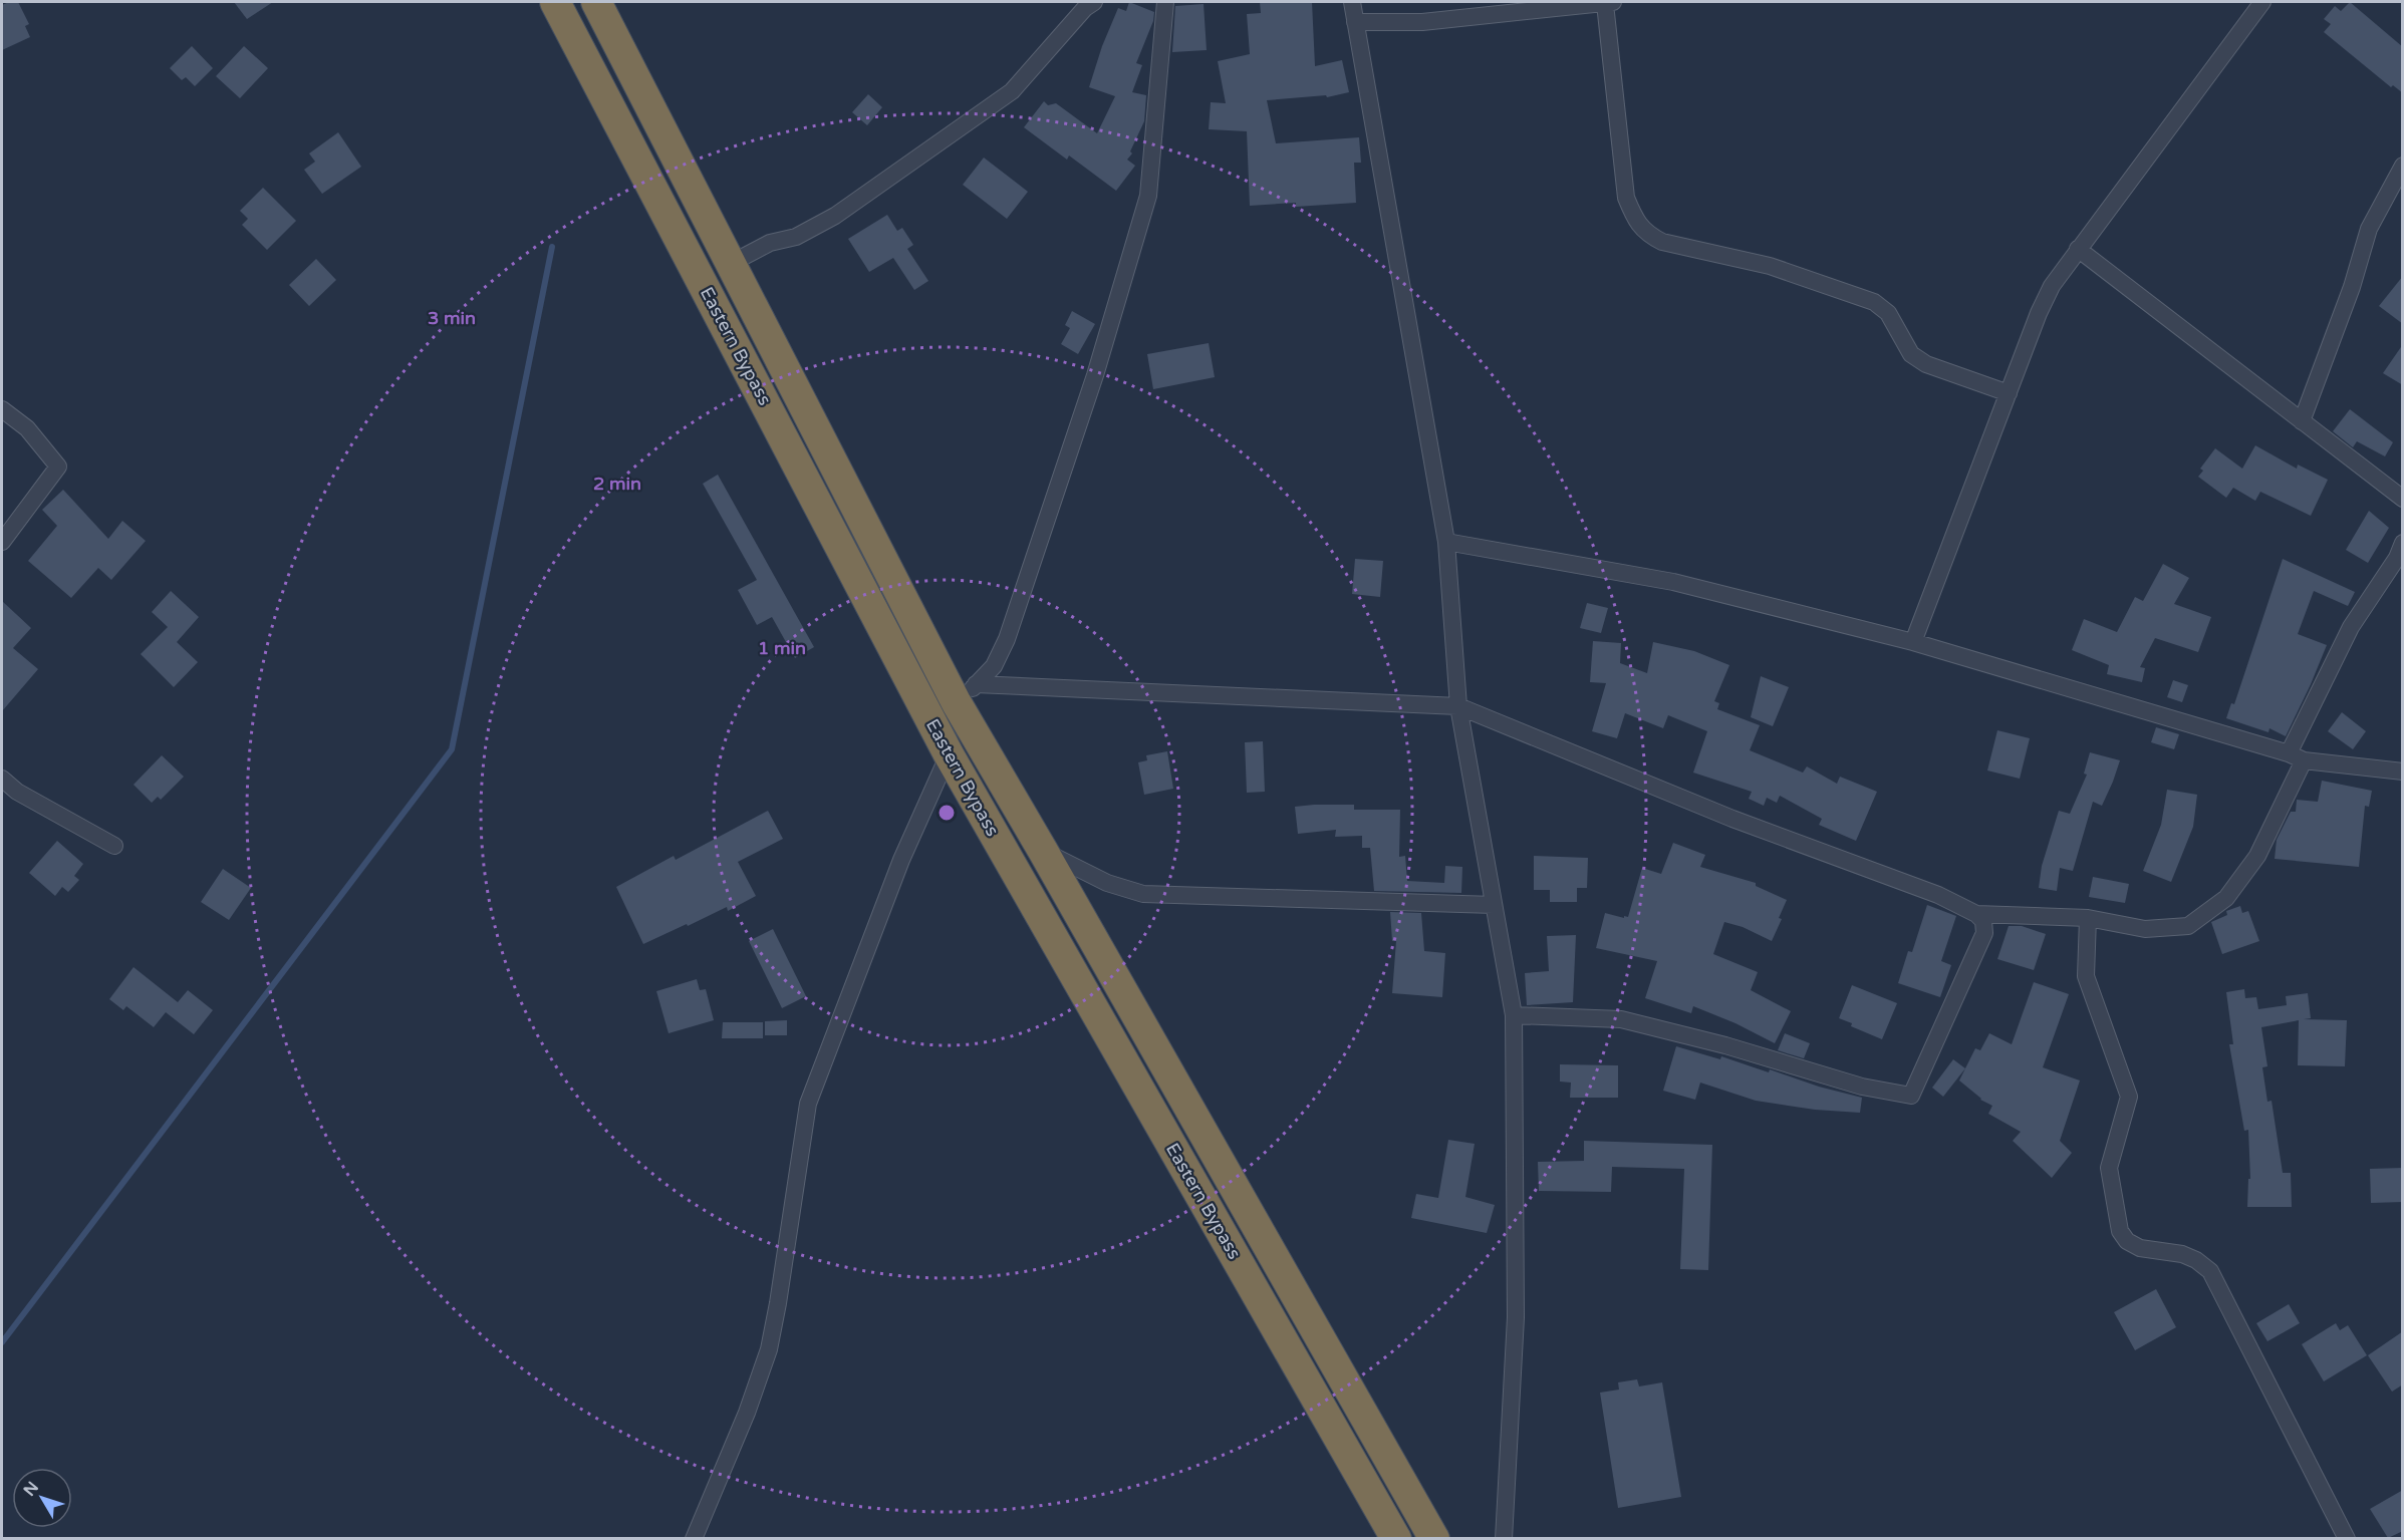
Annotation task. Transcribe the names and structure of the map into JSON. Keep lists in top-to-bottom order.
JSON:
{
  "streets": {
    "highway": ["Eastern Bypass"]
  },
  "north": "top left",
  "rings": ["3 min", "2 min", "1 min"]
}
